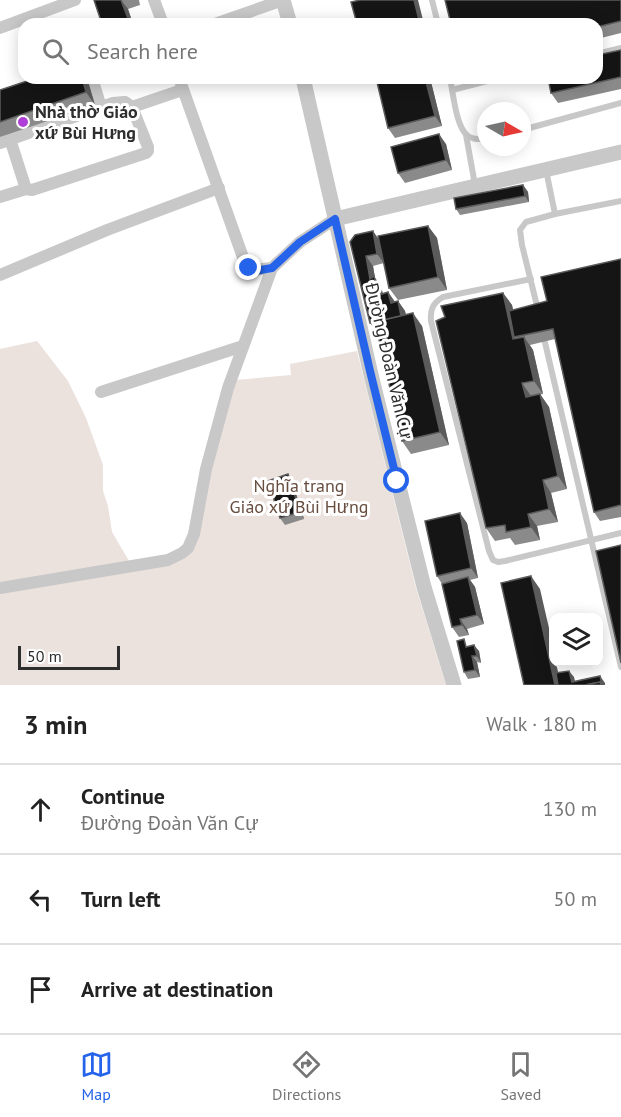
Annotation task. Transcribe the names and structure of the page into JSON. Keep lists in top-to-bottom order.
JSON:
{
  "streets": {
    "street": ["Đường Đoàn Văn Cự"]
  },
  "parks": ["Nghĩa trang Giáo xứ Bùi Hưng"],
  "places": ["Nhà thờ Giáo xứ Bùi Hưng"],
  "scale_bar": "50 m",
  "north": "right",
  "page": {
    "search": "Search here",
    "scale": "50 m",
    "heading": ["3 min", "Walk · 180 m"],
    "list": [
      ["Continue", "Đường Đoàn Văn Cự", "130 m"],
      ["Turn left", "50 m"],
      "Arrive at destination"
    ],
    "nav": ["Map", "Directions", "Saved"]
  }
}
